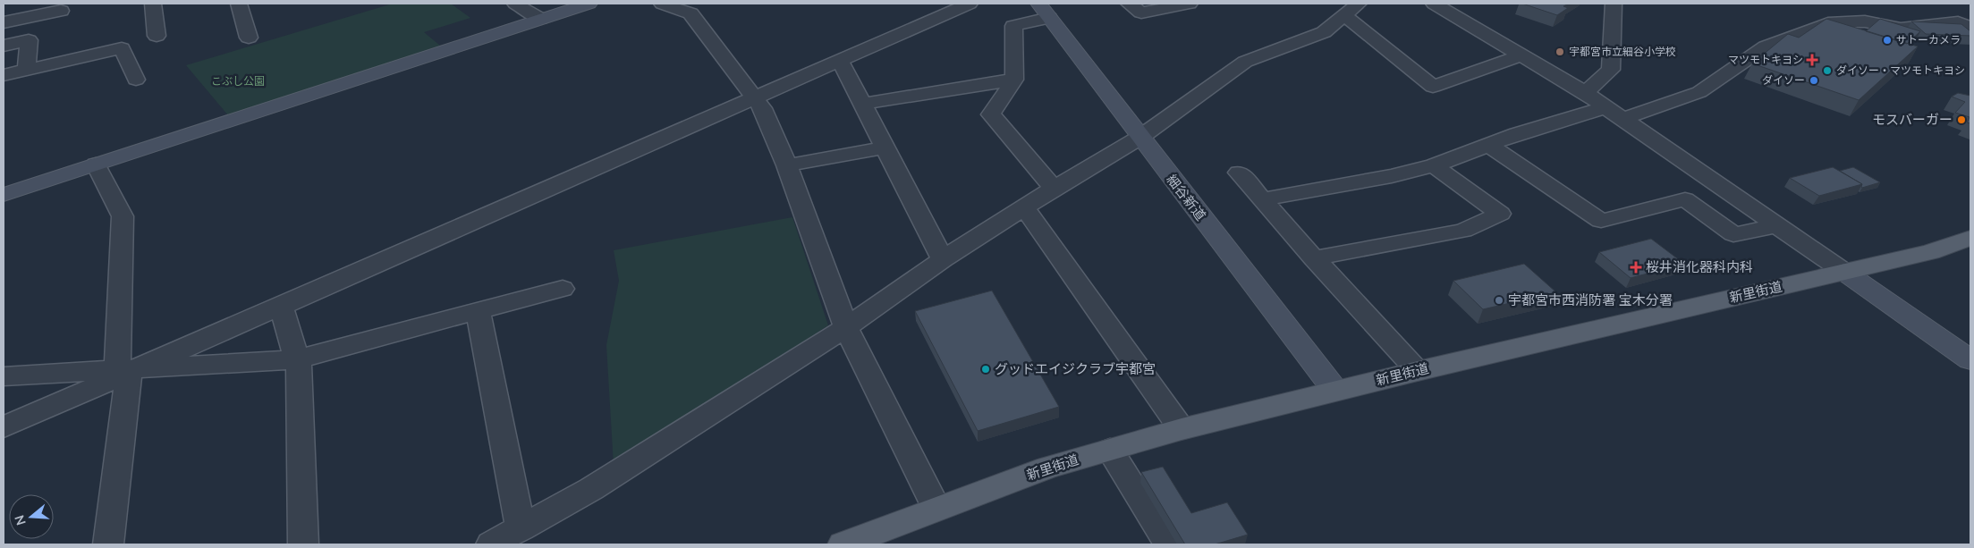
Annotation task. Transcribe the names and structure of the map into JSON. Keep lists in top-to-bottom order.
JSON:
{
  "streets": {
    "main road": ["新里街道"],
    "street": ["細谷新道"]
  },
  "crossings": [
    ["細谷新道", "新里街道"]
  ],
  "parks": ["こぶし公園"],
  "places": {
    "other": [
      "サトーカメラ",
      "宇都宮市立細谷小学校",
      "ダイソー・マツモトキヨシ",
      "ダイソー",
      "モスバーガー",
      "宇都宮市西消防署 宝木分署",
      "グッドエイジクラブ宇都宮"
    ],
    "health": ["マツモトキヨシ", "桜井消化器科内科"]
  },
  "north": "left"
}
